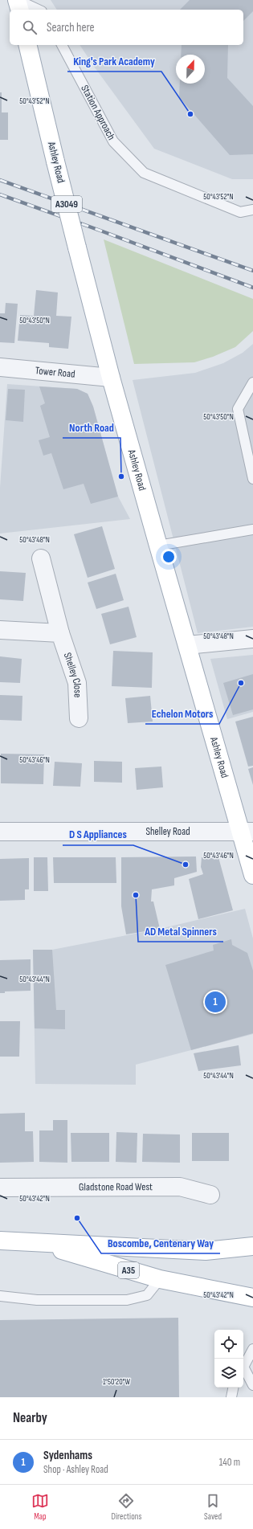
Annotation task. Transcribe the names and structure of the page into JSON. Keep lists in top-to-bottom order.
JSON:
{
  "streets": {
    "main road": ["Ashley Road", "A3049", "A35"],
    "street": [
      "Tower Road",
      "Shelley Close",
      "Shelley Road",
      "Gladstone Road West"
    ],
    "lane": ["Station Approach"]
  },
  "crossings": [
    ["Ashley Road", "Tower Road"],
    ["Ashley Road", "Shelley Road"]
  ],
  "places": [
    "King's Park Academy",
    "North Road",
    "Echelon Motors",
    "D S Appliances",
    "AD Metal Spinners",
    "Boscombe, Centenary Way"
  ],
  "north": "top",
  "page": {
    "search": "Search here",
    "pins": "1",
    "heading": "Nearby",
    "list": [
      {
        "mark": "1",
        "name": "Sydenhams",
        "note": "Shop · Ashley Road",
        "value": "140 m"
      }
    ],
    "nav": ["Map", "Directions", "Saved"]
  },
  "coordinates": [
    "50°43'52\"N",
    "50°43'50\"N",
    "50°43'48\"N",
    "50°43'46\"N",
    "50°43'44\"N",
    "50°43'42\"N",
    "1°50'20\"W"
  ]
}
